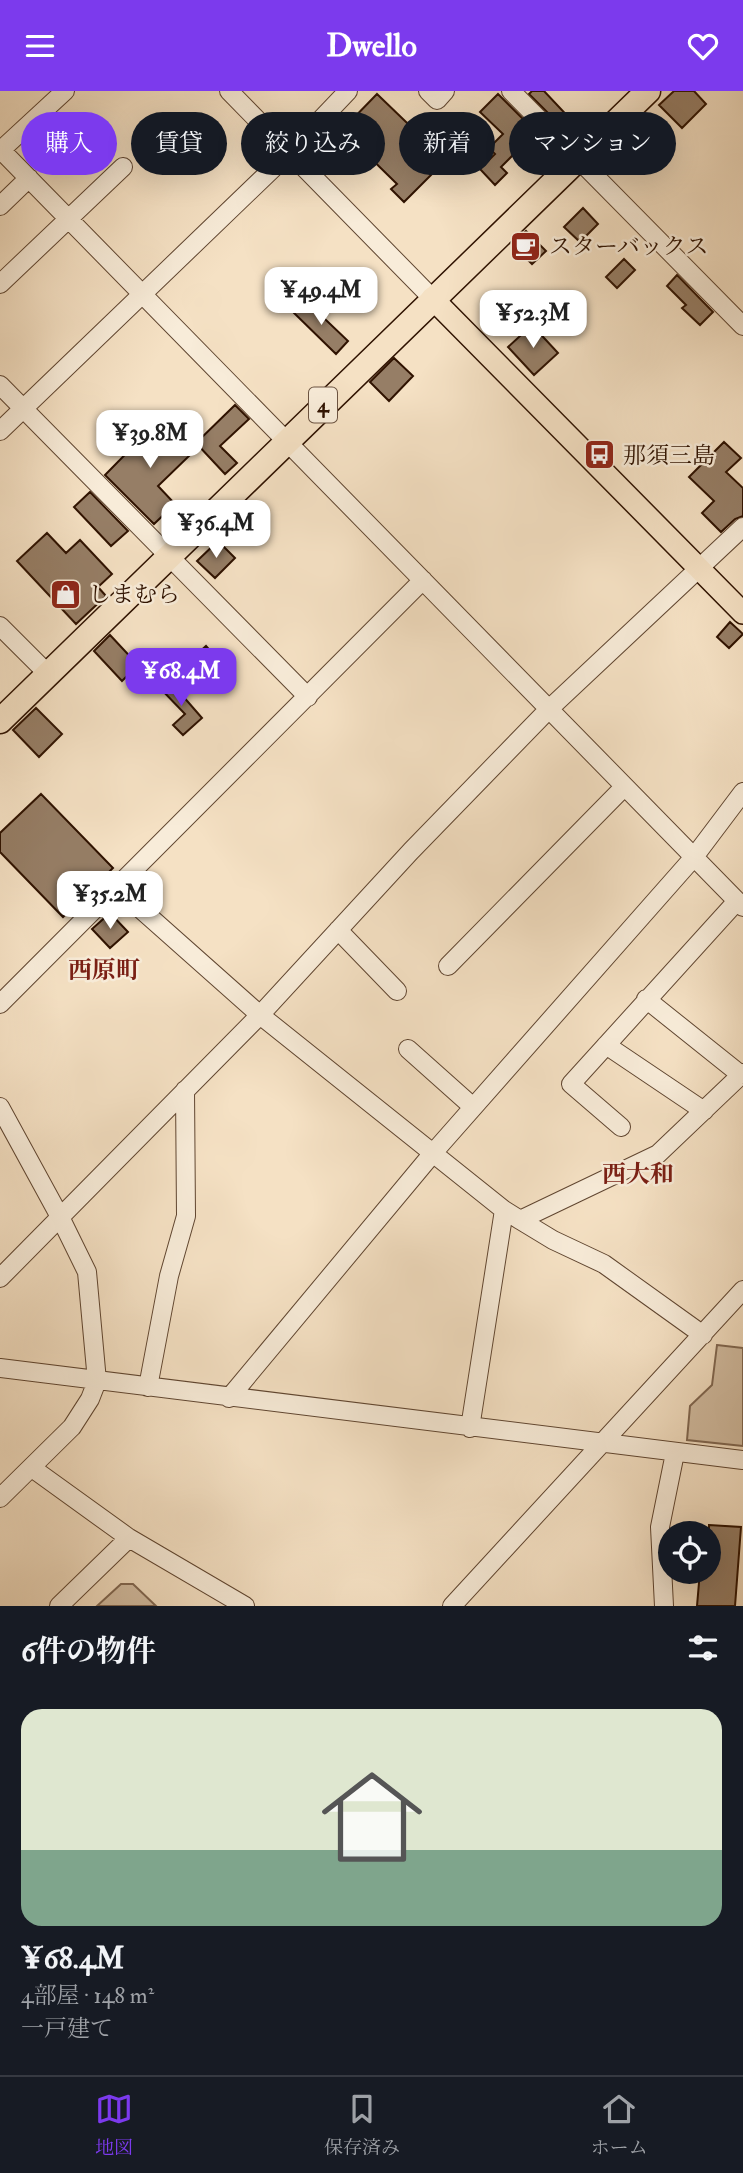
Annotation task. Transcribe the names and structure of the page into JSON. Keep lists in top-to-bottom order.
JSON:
{
  "streets": {
    "highway": ["4"]
  },
  "districts": ["西原町", "西大和"],
  "places": {
    "cafe": ["スターバックス"],
    "bus stop": ["那須三島"],
    "shop": ["しまむら"]
  },
  "page": {
    "header": "Dwello",
    "chip": [
      "購入",
      "賃貸",
      "絞り込み",
      "新着",
      "マンション"
    ],
    "price": [
      "¥49.4M",
      "¥52.3M",
      "¥39.8M",
      "¥36.4M",
      "¥68.4M",
      "¥35.2M"
    ],
    "heading": "6件の物件",
    "list": [
      {
        "name": "¥68.4M",
        "note": "4部屋 · 148 m² · 一戸建て"
      }
    ],
    "tabs": ["地図", "保存済み", "ホーム"]
  }
}
